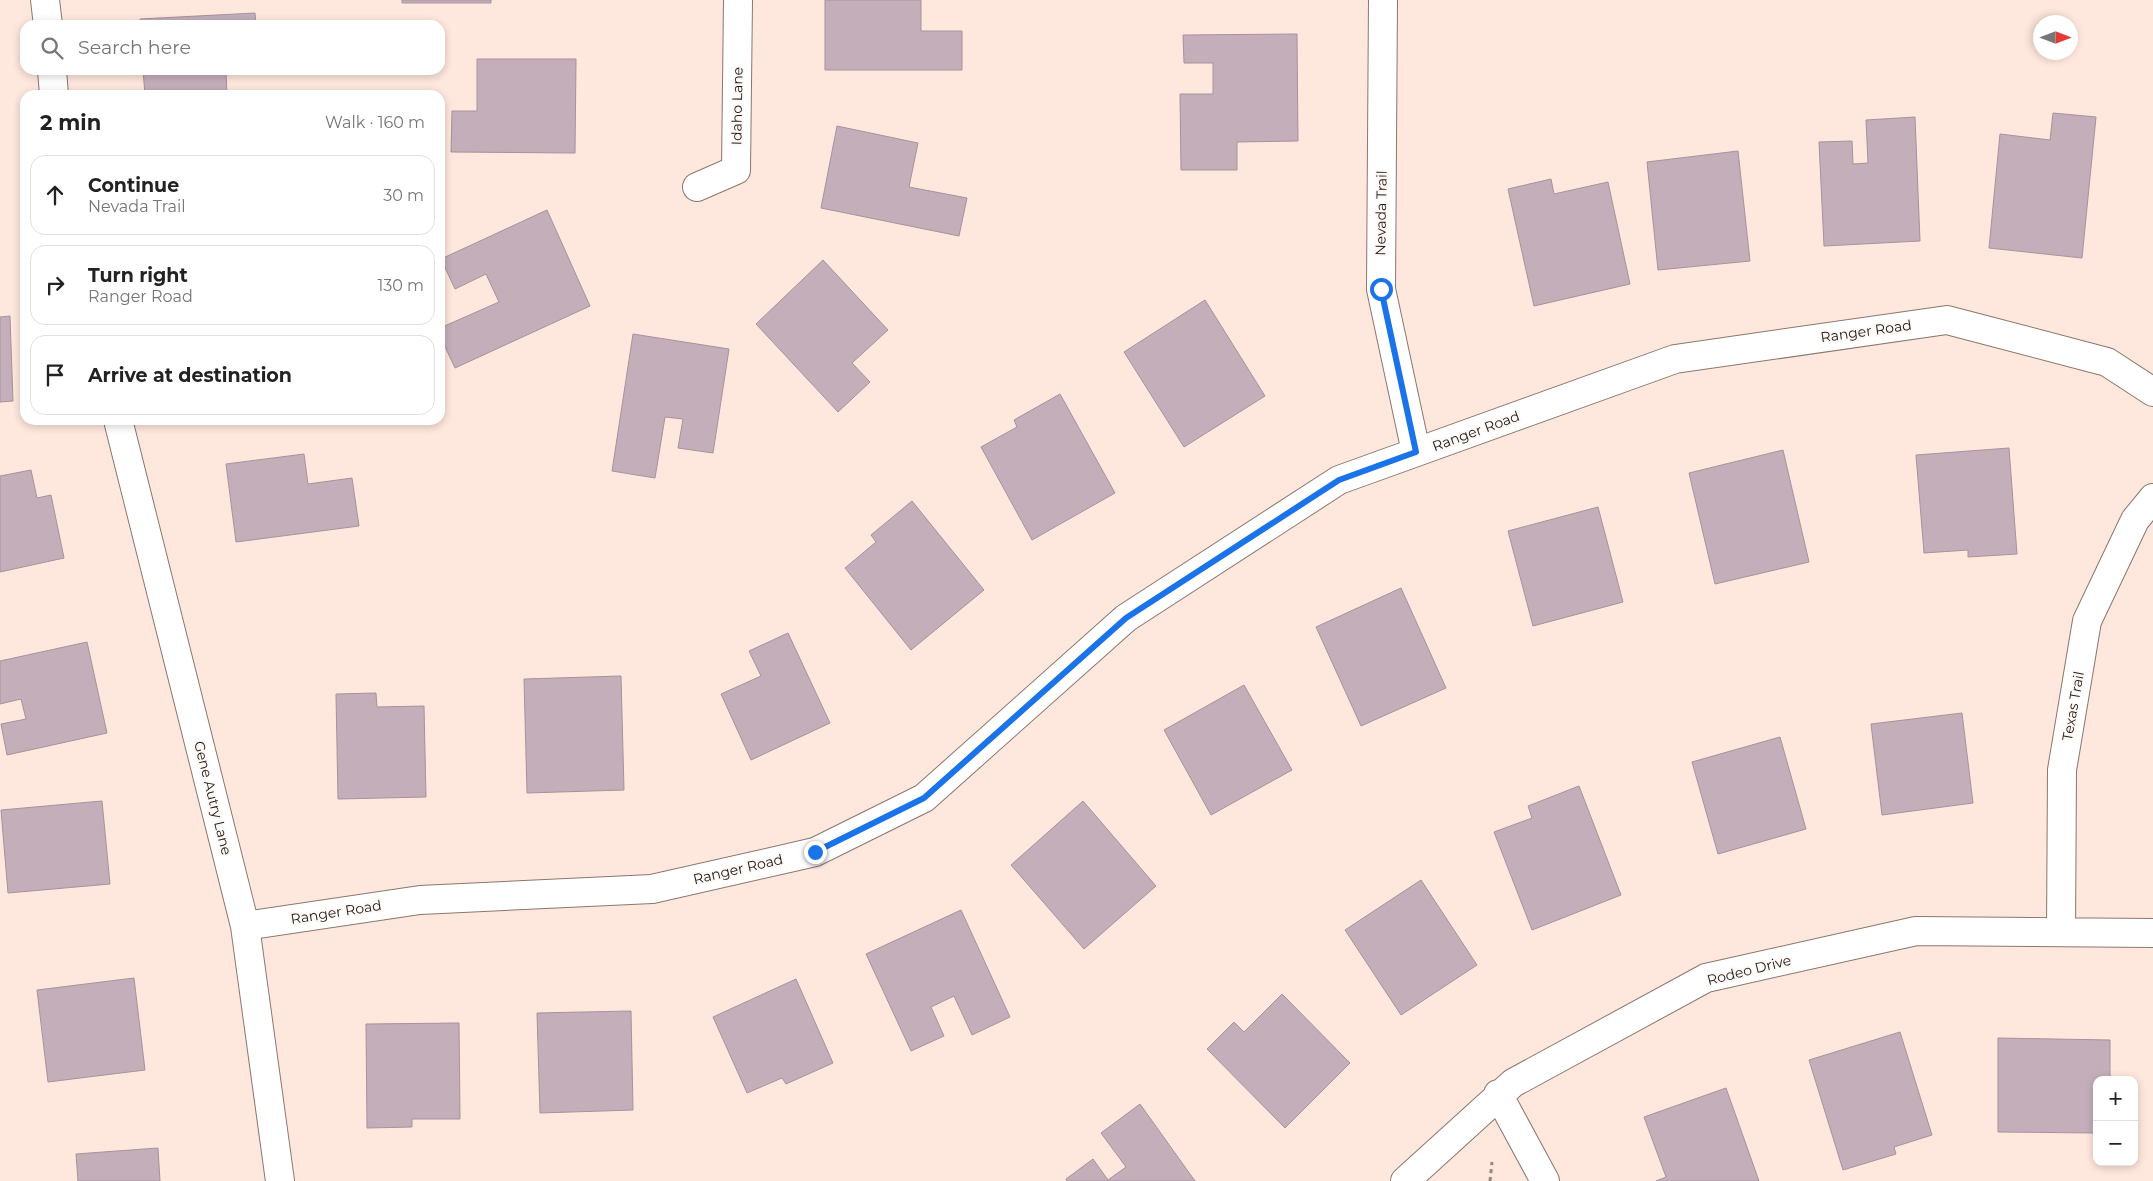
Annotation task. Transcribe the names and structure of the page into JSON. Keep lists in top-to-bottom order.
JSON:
{
  "streets": {
    "street": [
      "Idaho Lane",
      "Nevada Trail",
      "Ranger Road",
      "Texas Trail",
      "Gene Autry Lane",
      "Rodeo Drive"
    ]
  },
  "crossings": [
    ["Nevada Trail", "Ranger Road"],
    ["Ranger Road", "Gene Autry Lane"],
    ["Texas Trail", "Rodeo Drive"]
  ],
  "north": "right",
  "page": {
    "search": "Search here",
    "heading": ["2 min", "Walk · 160 m"],
    "list": [
      ["Continue", "Nevada Trail", "30 m"],
      ["Turn right", "Ranger Road", "130 m"],
      "Arrive at destination"
    ],
    "map_buttons": ["+", "−"]
  }
}
